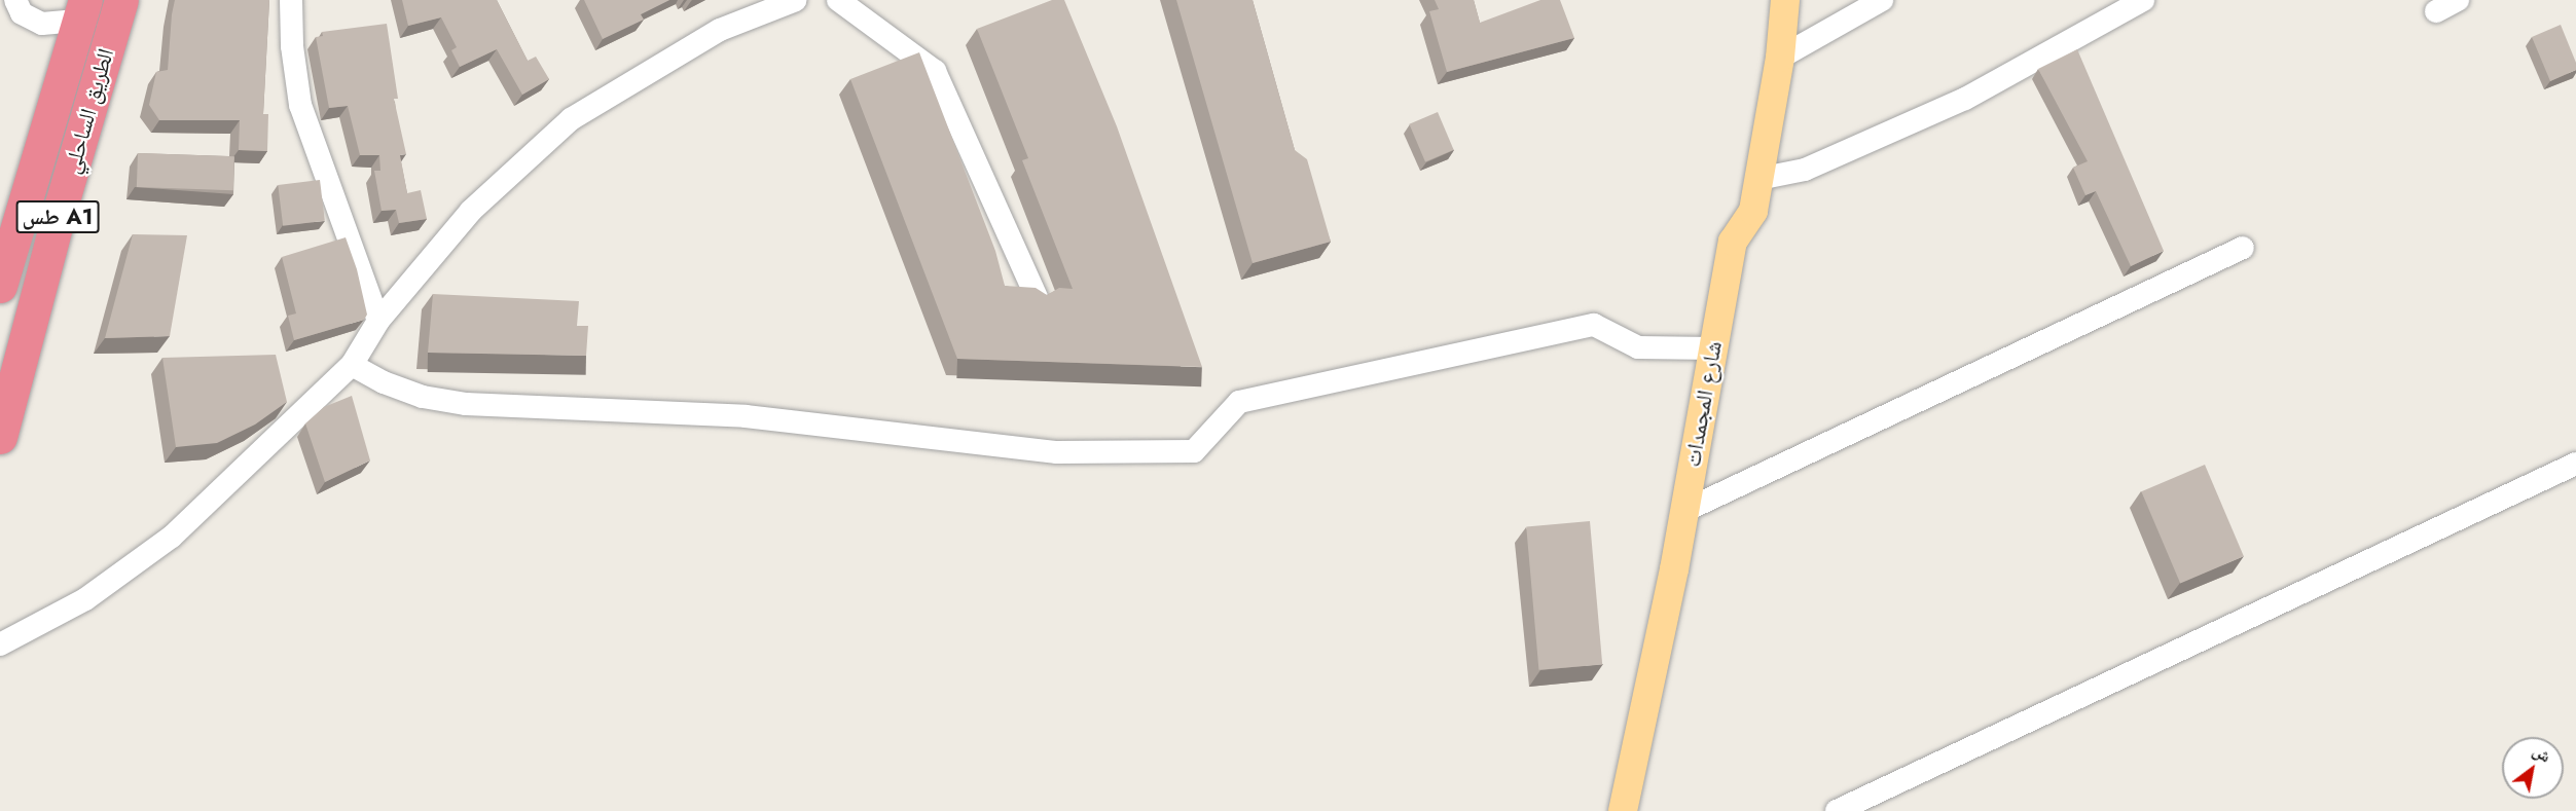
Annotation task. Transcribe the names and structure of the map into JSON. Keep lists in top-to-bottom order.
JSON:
{
  "streets": {
    "highway": ["الطريق الساحلي", "طس A1"],
    "main road": ["شارع المجمدات"]
  },
  "north": "top right"
}
